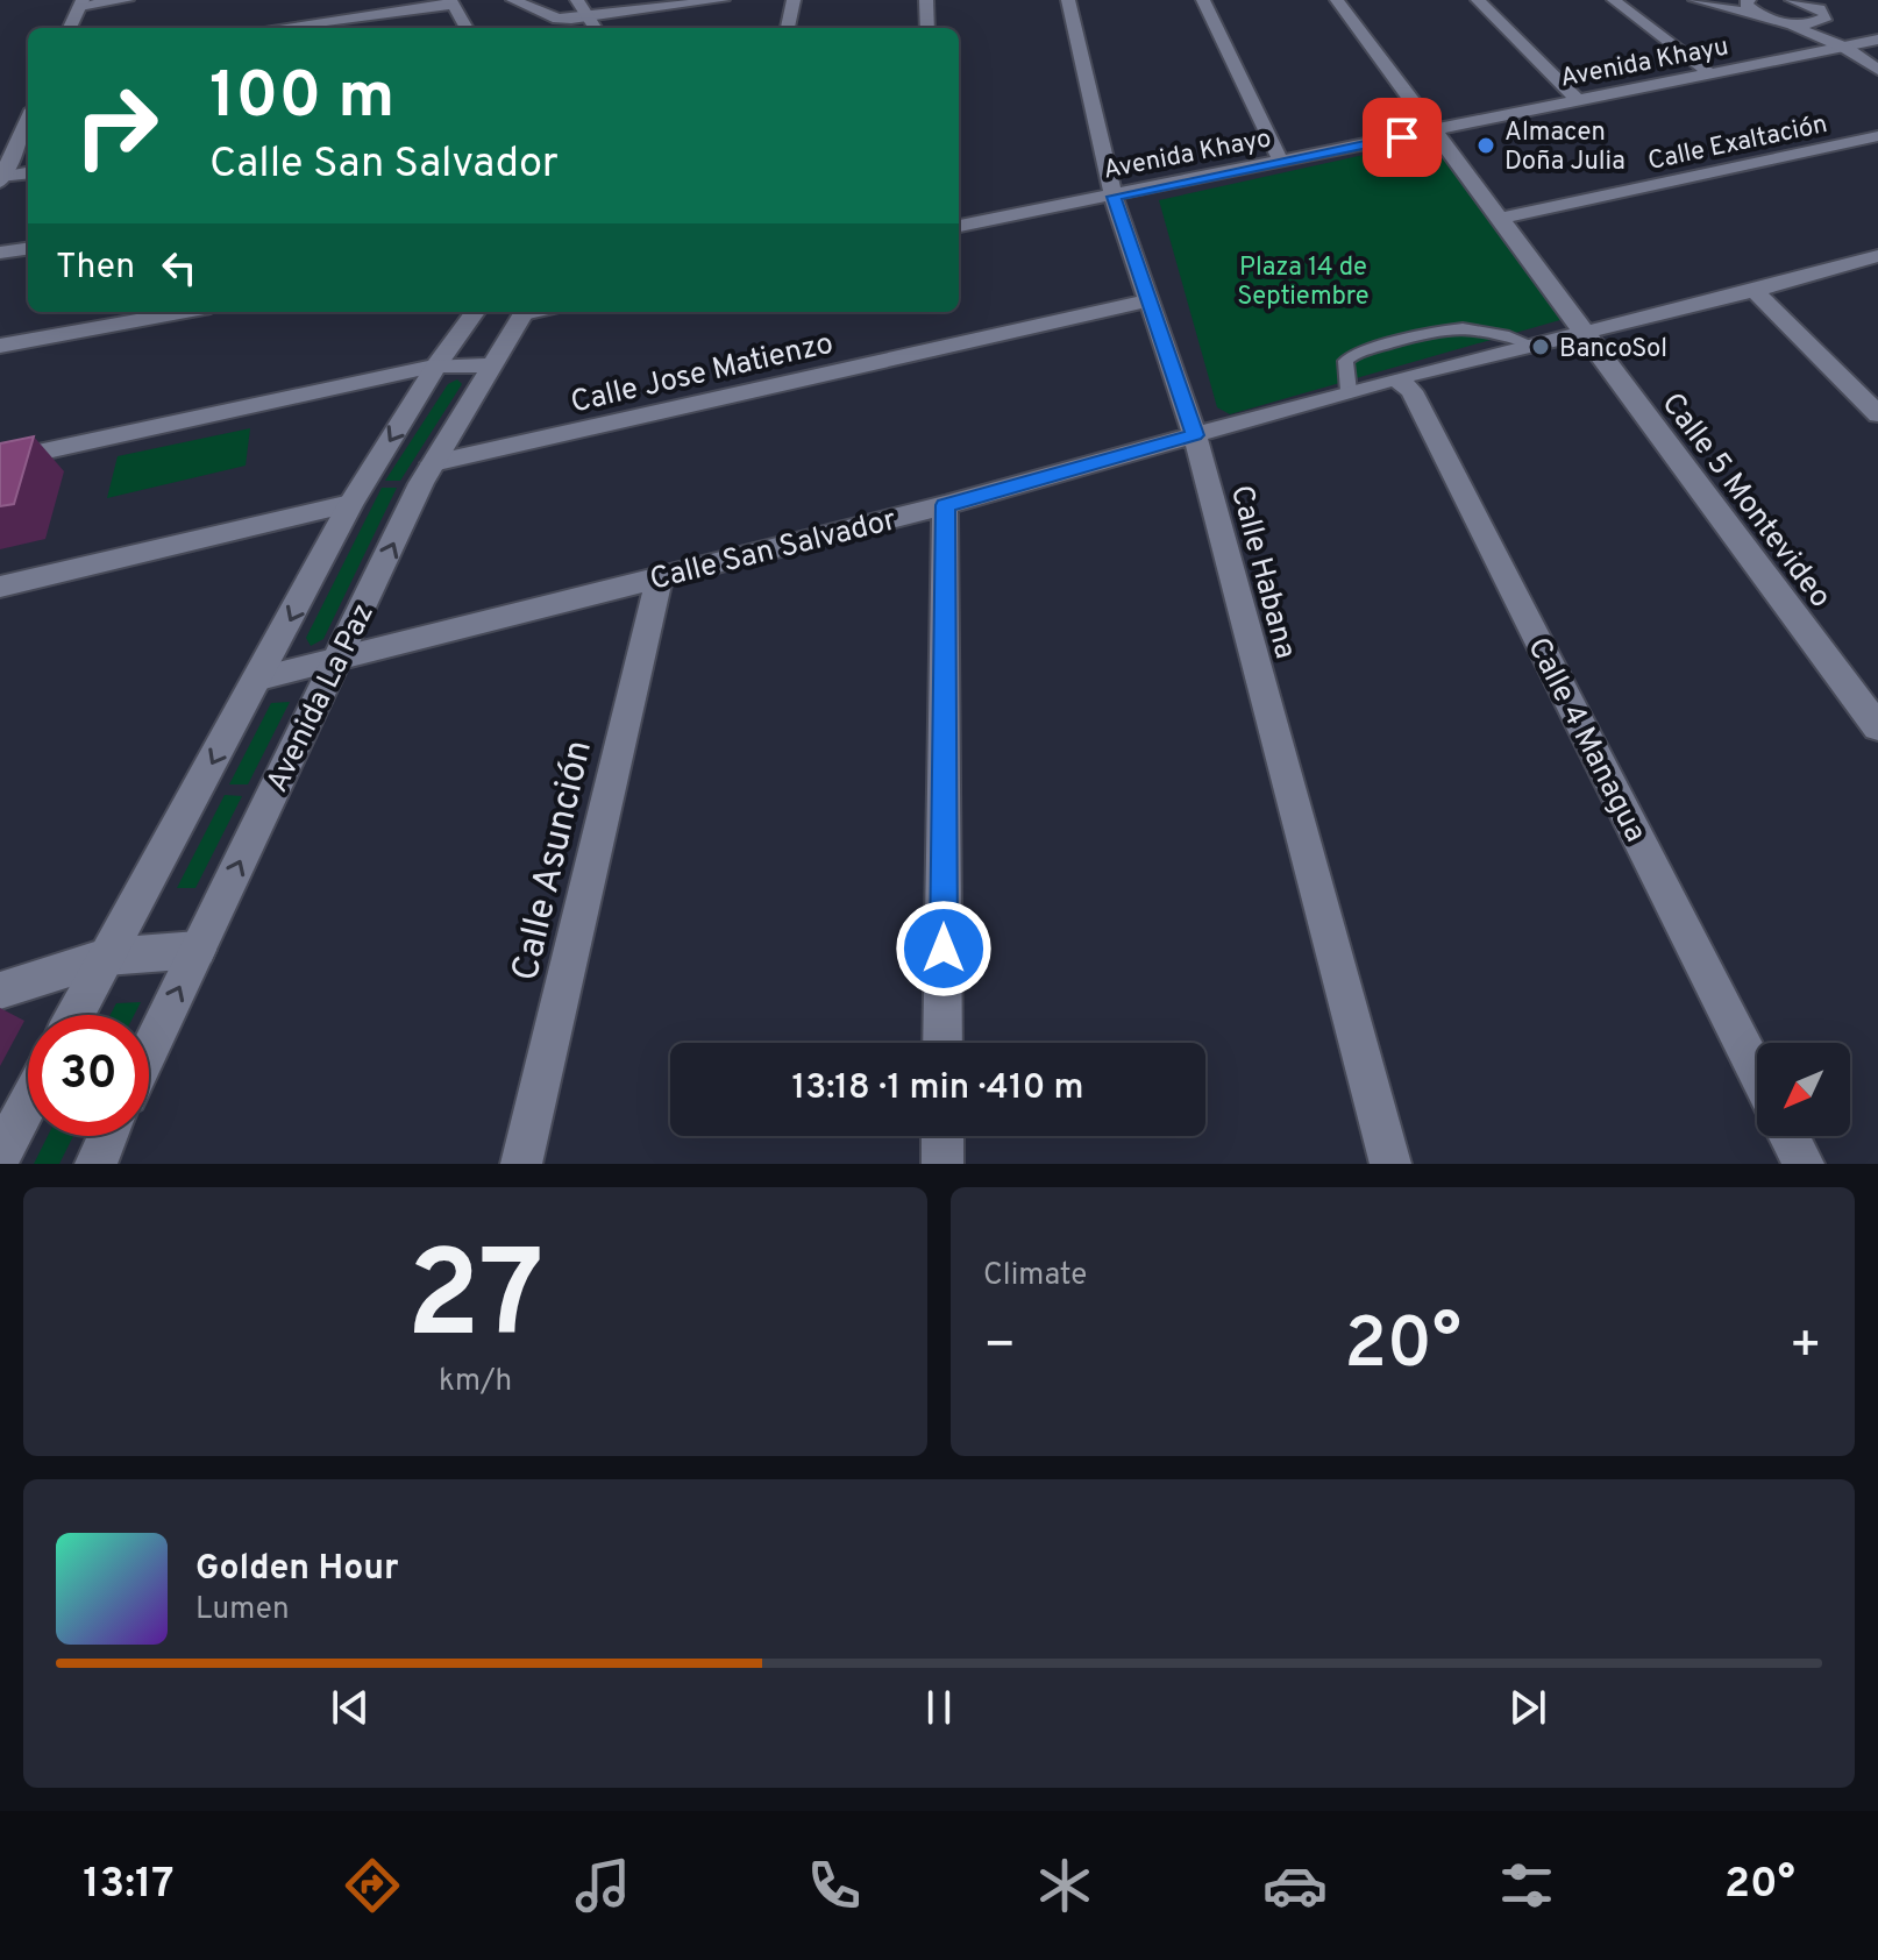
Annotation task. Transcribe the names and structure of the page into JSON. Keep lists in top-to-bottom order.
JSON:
{
  "streets": {
    "street": [
      "Avenida Khayu",
      "Calle Exaltación",
      "Avenida Khayo",
      "Calle Jose Matienzo",
      "Calle 5 Montevideo",
      "Calle San Salvador",
      "Calle Habana",
      "Avenida La Paz",
      "Calle 4 Managua",
      "Calle Asunción"
    ]
  },
  "crossings": [
    ["Avenida Khayu", "Avenida Khayo"],
    ["Avenida Khayu", "Calle 5 Montevideo"],
    ["Calle Exaltación", "Calle 5 Montevideo"],
    ["Avenida Khayo", "Calle 5 Montevideo"],
    ["Avenida Khayo", "Calle Habana"],
    ["Calle Jose Matienzo", "Calle Habana"],
    ["Calle Jose Matienzo", "Avenida La Paz"],
    ["Calle 5 Montevideo", "Calle San Salvador"],
    ["Calle San Salvador", "Calle Habana"],
    ["Calle San Salvador", "Avenida La Paz"],
    ["Calle San Salvador", "Calle 4 Managua"],
    ["Calle San Salvador", "Calle Asunción"]
  ],
  "parks": ["Plaza 14 de Septiembre"],
  "places": ["Almacen Doña Julia", "BancoSol"],
  "north": "bottom left",
  "page": {
    "turn": ["100 m", "Calle San Salvador"],
    "then": "Then",
    "limit": "30",
    "trip": "13:18 · 1 min · 410 m",
    "tile": [
      ["27", "km/h"],
      "Climate"
    ],
    "heat": ["−", "20°", "+"],
    "song": ["Golden Hour", "Lumen"],
    "tabs": ["13:17", "20°"]
  }
}
